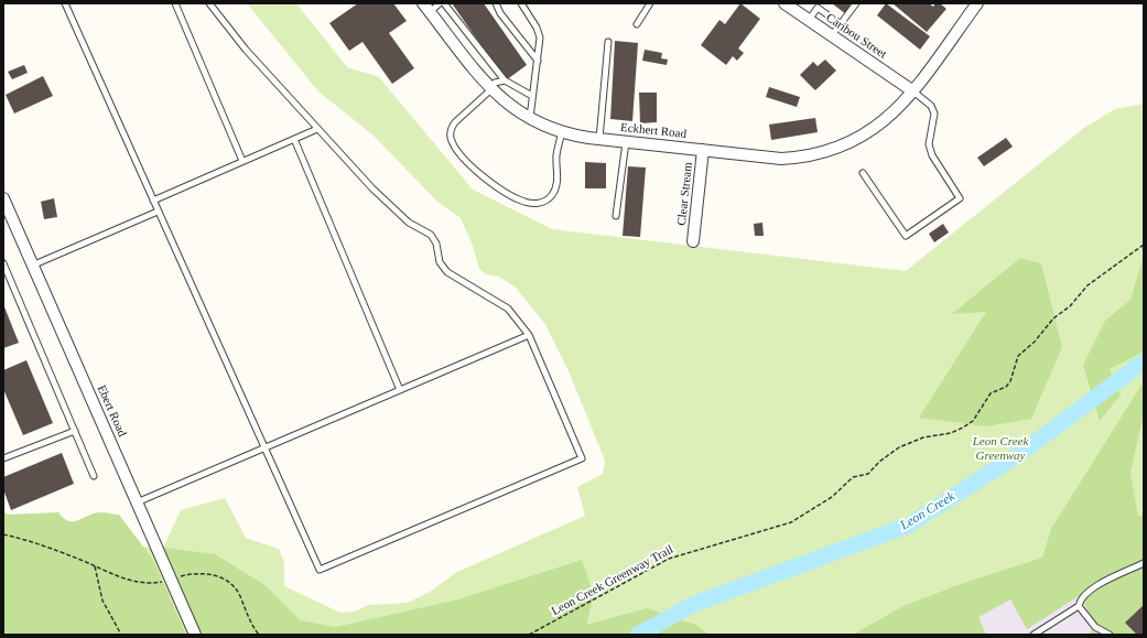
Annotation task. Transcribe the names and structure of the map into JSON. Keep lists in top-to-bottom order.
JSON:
{
  "streets": {
    "street": [
      "Caribou Street",
      "Eckhert Road",
      "Clear Stream",
      "Ebert Road"
    ],
    "path": ["Leon Creek Greenway Trail"]
  },
  "crossings": [
    ["Caribou Street", "Eckhert Road"],
    ["Eckhert Road", "Clear Stream"]
  ],
  "water": ["Leon Creek"],
  "parks": ["Leon Creek Greenway"]
}
